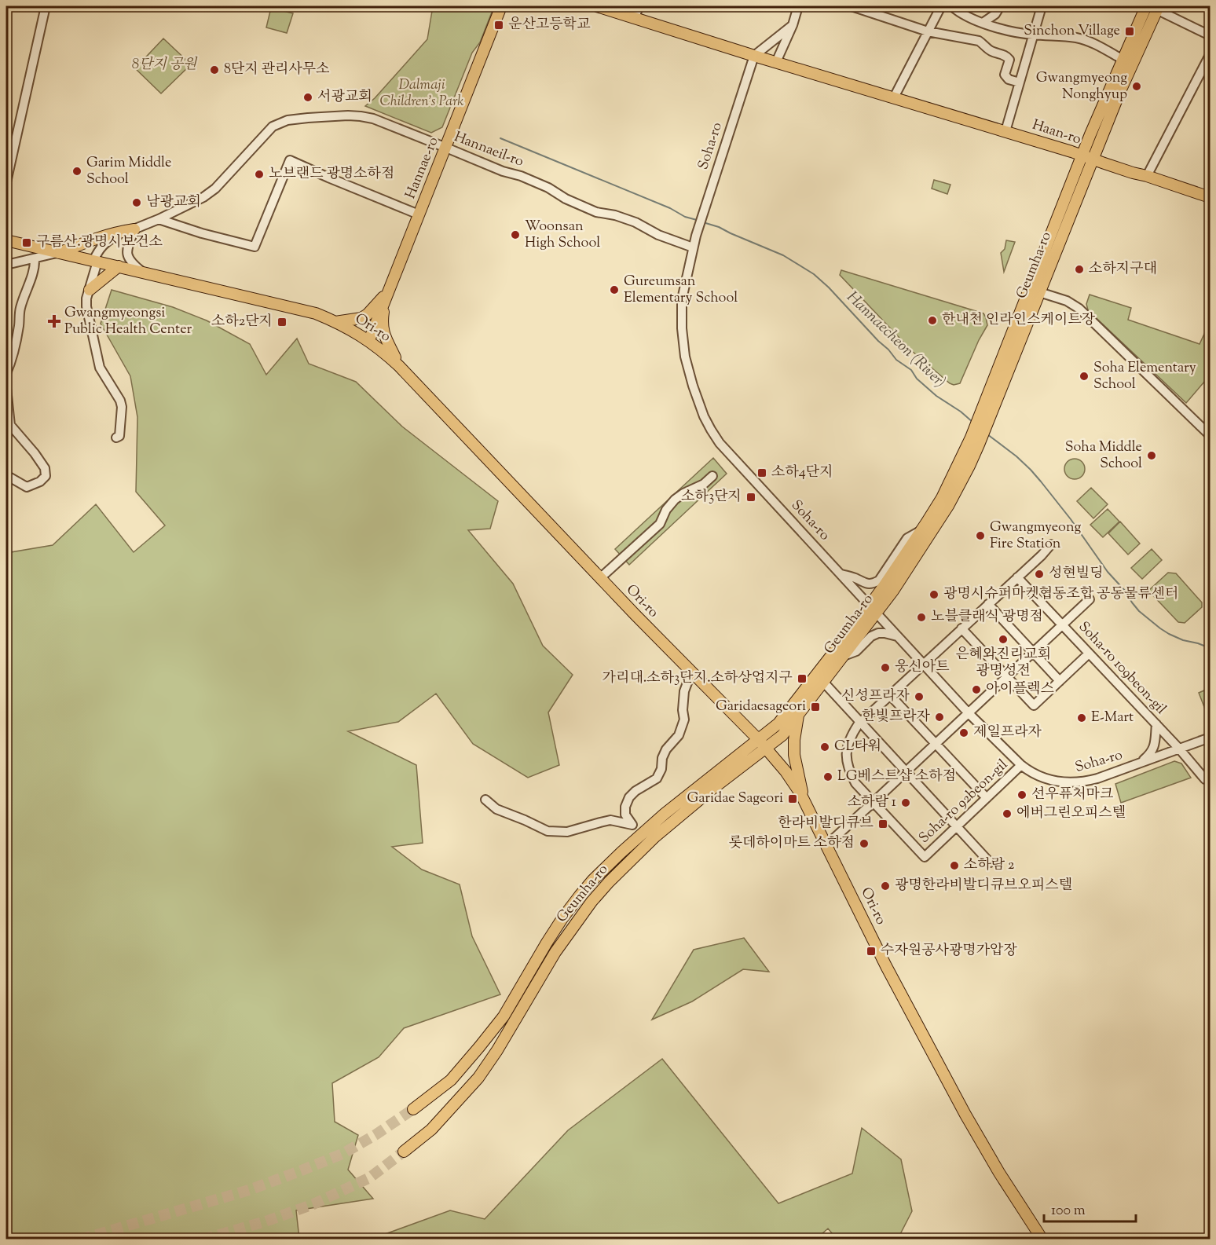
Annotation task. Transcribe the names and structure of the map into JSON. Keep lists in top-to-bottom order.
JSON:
{
  "streets": {
    "main road": [
      "Haan-ro",
      "Hannae-ro",
      "Geumha-ro",
      "Ori-ro"
    ],
    "street": [
      "Soha-ro",
      "Hannaeil-ro",
      "Soha-ro 109beon-gil",
      "Soha-ro 92beon-gil"
    ]
  },
  "crossings": [
    ["Haan-ro", "Soha-ro"],
    ["Haan-ro", "Geumha-ro"],
    ["Soha-ro", "Hannaeil-ro"],
    ["Soha-ro", "Geumha-ro"],
    ["Soha-ro", "Soha-ro 109beon-gil"],
    ["Soha-ro", "Soha-ro 92beon-gil"],
    ["Hannaeil-ro", "Hannae-ro"],
    ["Hannaeil-ro", "Ori-ro"],
    ["Hannae-ro", "Ori-ro"],
    ["Geumha-ro", "Ori-ro"]
  ],
  "water": ["Hannaecheon (River)"],
  "parks": ["8단지 공원", "Dalmaji Children's Park"],
  "places": {
    "transit": [
      "운산고등학교",
      "Sinchon Village",
      "구름산.광명시보건소",
      "소하2단지",
      "소하4단지",
      "소하3단지",
      "가리대.소하3단지.소하상업지구",
      "Garidaesageori",
      "Garidae Sageori",
      "한라비발디큐브",
      "수자원공사광명가압장"
    ],
    "other": [
      "8단지 관리사무소",
      "Gwangmyeong Nonghyup",
      "서광교회",
      "Garim Middle School",
      "노브랜드 광명소하점",
      "남광교회",
      "Woonsan High School",
      "소하지구대",
      "Gureumsan Elementary School",
      "한내천 인라인스케이트장",
      "Soha Elementary School",
      "Soha Middle School",
      "Gwangmyeong Fire Station",
      "성현빌딩",
      "광명시슈퍼마켓협동조합 공동물류센터",
      "노블클래식 광명점",
      "은혜와진리교회 광명성전",
      "웅신아트",
      "아이플렉스",
      "신성프라자",
      "한빛프라자",
      "E-Mart",
      "제일프라자",
      "CL타워",
      "LG베스트샵 소하점",
      "선우퓨처마크",
      "소하람 1",
      "에버그린오피스텔",
      "롯데하이마트 소하점",
      "소하람 2",
      "광명한라비발디큐브오피스텔"
    ],
    "health": ["Gwangmyeongsi Public Health Center"]
  },
  "scale_bar": "100 m"
}
